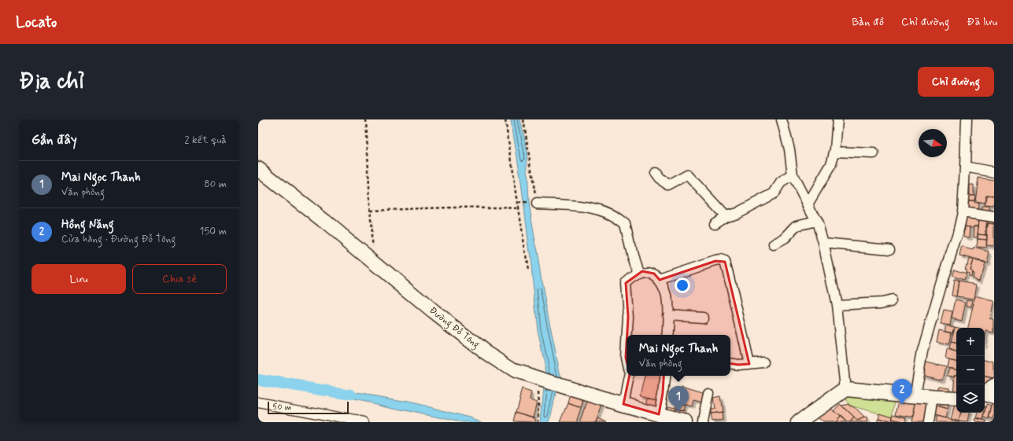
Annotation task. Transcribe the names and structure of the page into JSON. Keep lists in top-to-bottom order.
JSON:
{
  "streets": {
    "main road": ["Đường Đỗ Tông"]
  },
  "scale_bar": "50 m",
  "north": "right",
  "page": {
    "header": "Locato",
    "nav": ["Bản đồ", "Chỉ đường", "Đã lưu"],
    "buttons": [
      "Chỉ đường",
      ["Lưu", "Chia sẻ"]
    ],
    "title": "Địa chỉ",
    "heading": ["Gần đây", "2 kết quả"],
    "list": [
      {
        "mark": "1",
        "name": "Mai Ngọc Thanh",
        "note": "Văn phòng",
        "value": "80 m"
      },
      {
        "mark": "2",
        "name": "Hồng Năng",
        "note": "Cửa hàng · Đường Đỗ Tông",
        "value": "150 m"
      }
    ],
    "map_buttons": ["+", "−"],
    "popup": ["Mai Ngọc Thanh", "Văn phòng"],
    "pins": ["2", "1"],
    "scale": "50 m"
  }
}
